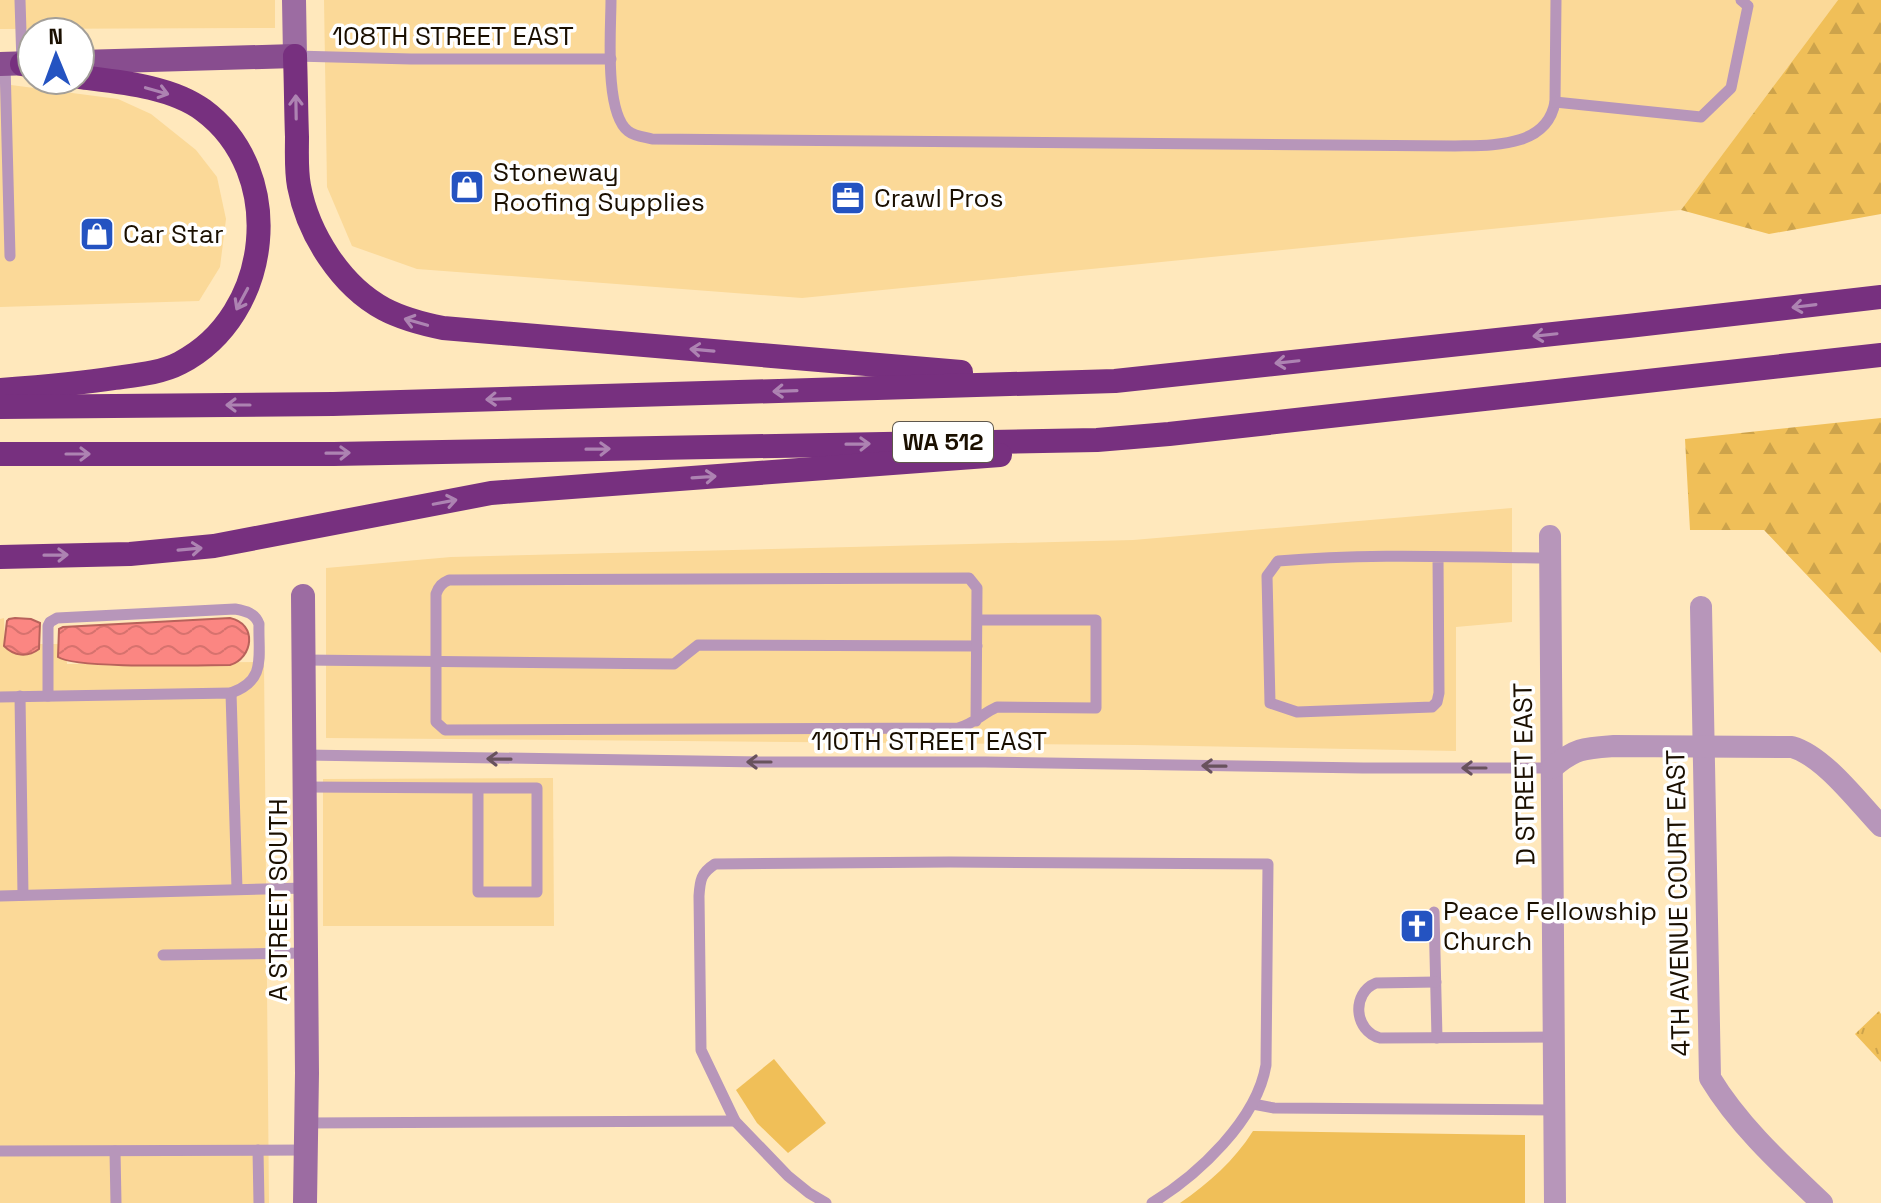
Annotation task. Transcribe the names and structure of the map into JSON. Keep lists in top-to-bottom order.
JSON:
{
  "streets": {
    "highway": ["WA 512"],
    "street": ["D STREET EAST", "A STREET SOUTH", "4TH AVENUE COURT EAST"],
    "lane": ["108TH STREET EAST", "110TH STREET EAST"]
  },
  "crossings": [
    ["110TH STREET EAST", "D STREET EAST"],
    ["110TH STREET EAST", "A STREET SOUTH"]
  ],
  "places": {
    "shop": ["Stoneway Roofing Supplies", "Car Star"],
    "office": ["Crawl Pros"],
    "church": ["Peace Fellowship Church"]
  },
  "north": "top"
}
